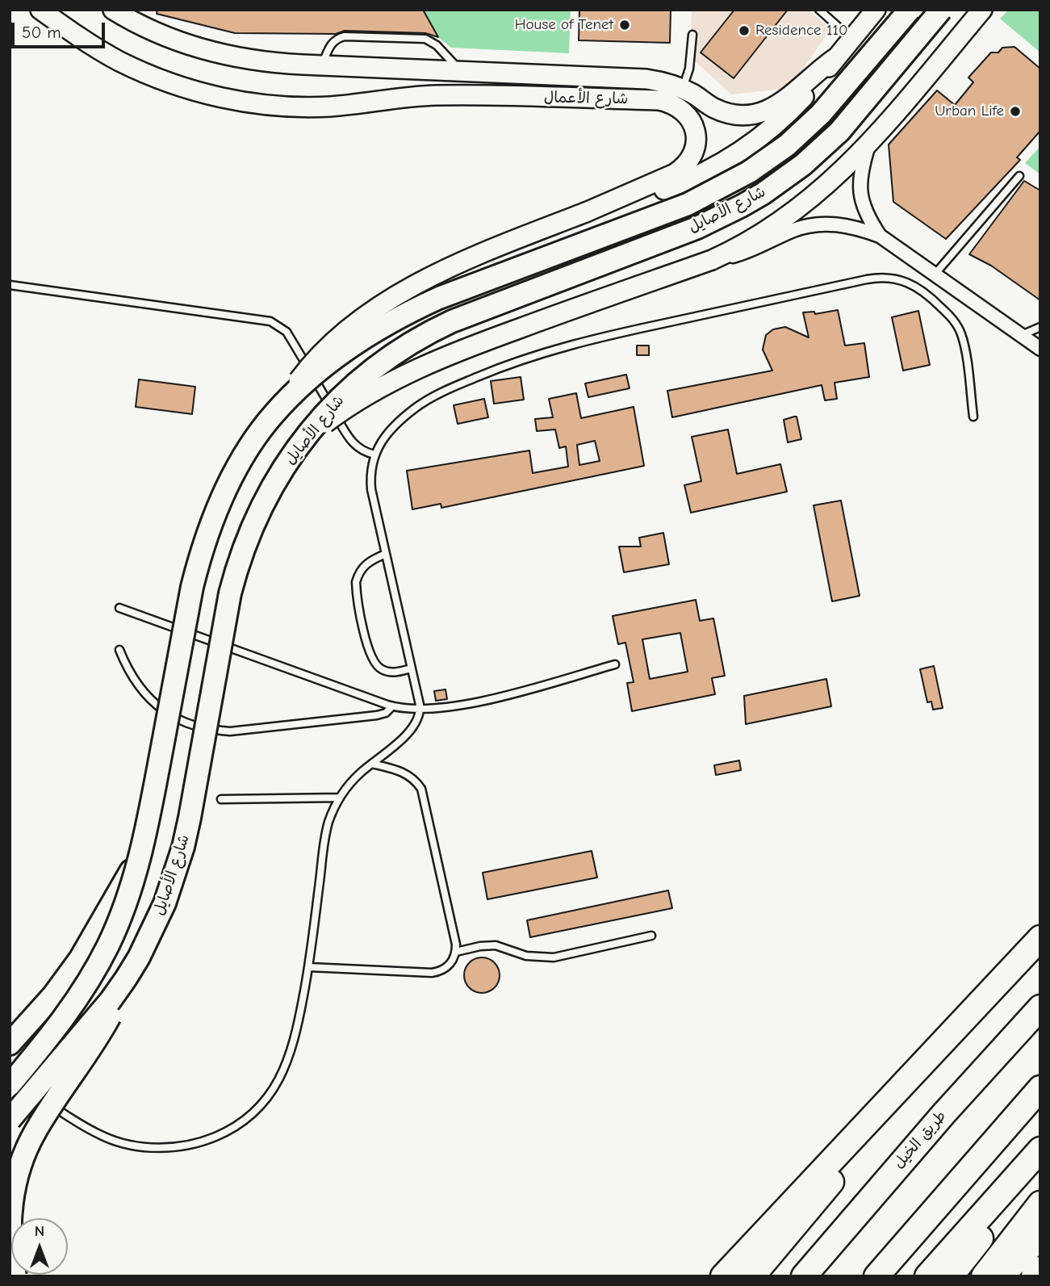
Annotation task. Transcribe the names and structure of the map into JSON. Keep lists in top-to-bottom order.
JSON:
{
  "streets": {
    "highway": ["طريق الخيل"],
    "main road": ["شارع الأصايل"],
    "street": ["شارع الأعمال"]
  },
  "crossings": [
    ["شارع الأعمال", "شارع الأصايل"]
  ],
  "places": ["House of Tenet", "Residence 110", "Urban Life"],
  "scale_bar": "50 m",
  "north": "top"
}
